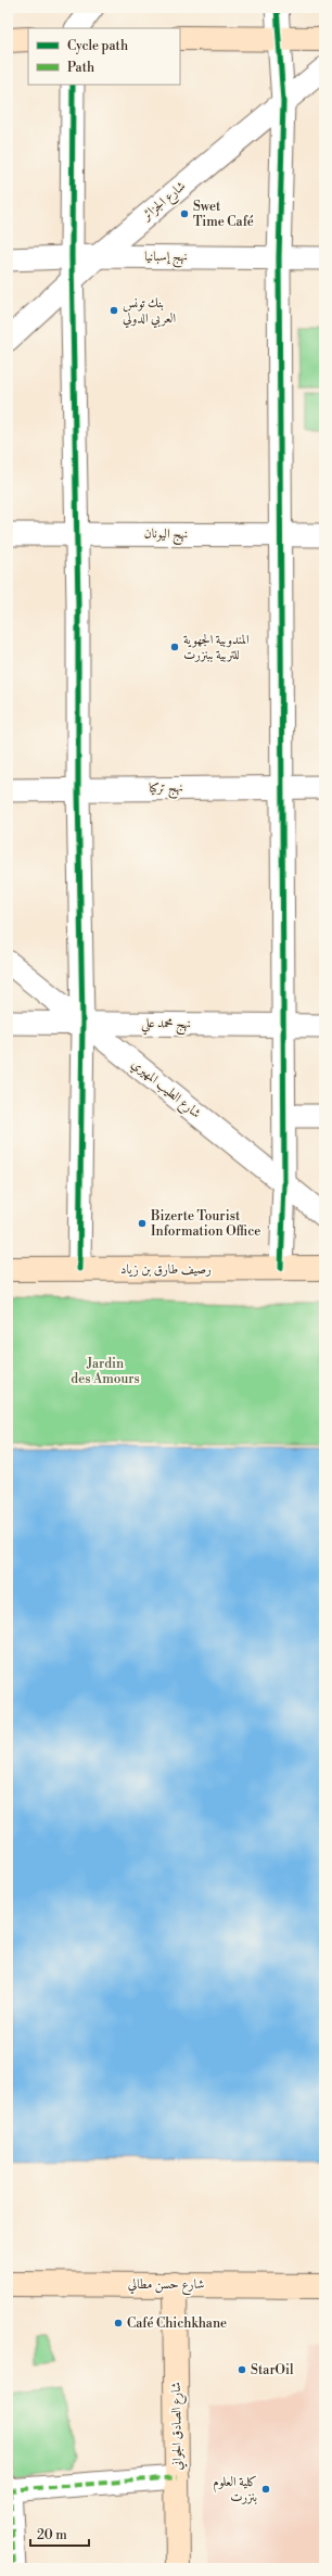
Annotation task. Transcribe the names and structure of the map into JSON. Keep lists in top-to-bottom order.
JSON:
{
  "streets": {
    "street": [
      "شارع الجزائر",
      "نهج إسبانيا",
      "نهج اليونان",
      "نهج تركيا",
      "نهج محمد علي",
      "شارع الطيب المهيري",
      "رصيف طارق بن زياد",
      "شارع حسن مطالي",
      "شارع الصادق الجواني"
    ]
  },
  "crossings": [
    ["شارع الجزائر", "نهج إسبانيا"],
    ["نهج محمد علي", "شارع الطيب المهيري"],
    ["شارع حسن مطالي", "شارع الصادق الجواني"]
  ],
  "parks": ["Jardin des Amours"],
  "places": [
    "Swet Time Café",
    "بنك تونس العربي الدولي",
    "المندوبية الجهوية للتربية ببنزرت",
    "Bizerte Tourist Information Office",
    "Café Chichkhane",
    "StarOil",
    "كلية العلوم بنزرت"
  ],
  "legend": ["Cycle path", "Path"],
  "scale_bar": "20 m"
}
